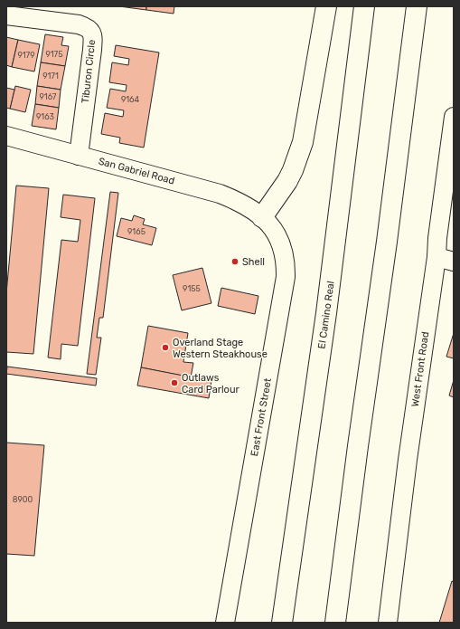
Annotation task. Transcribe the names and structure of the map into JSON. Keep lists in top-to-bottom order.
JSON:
{
  "streets": {
    "highway": ["El Camino Real"],
    "street": [
      "Tiburon Circle",
      "San Gabriel Road",
      "West Front Road",
      "East Front Street"
    ]
  },
  "crossings": [
    ["Tiburon Circle", "San Gabriel Road"],
    ["San Gabriel Road", "East Front Street"]
  ],
  "places": ["Shell", "Overland Stage Western Steakhouse", "Outlaws Card Parlour"],
  "house_numbers": [
    "9175",
    "9179",
    "9171",
    "9167",
    "9164",
    "9163",
    "9165",
    "9155",
    "8900"
  ]
}
